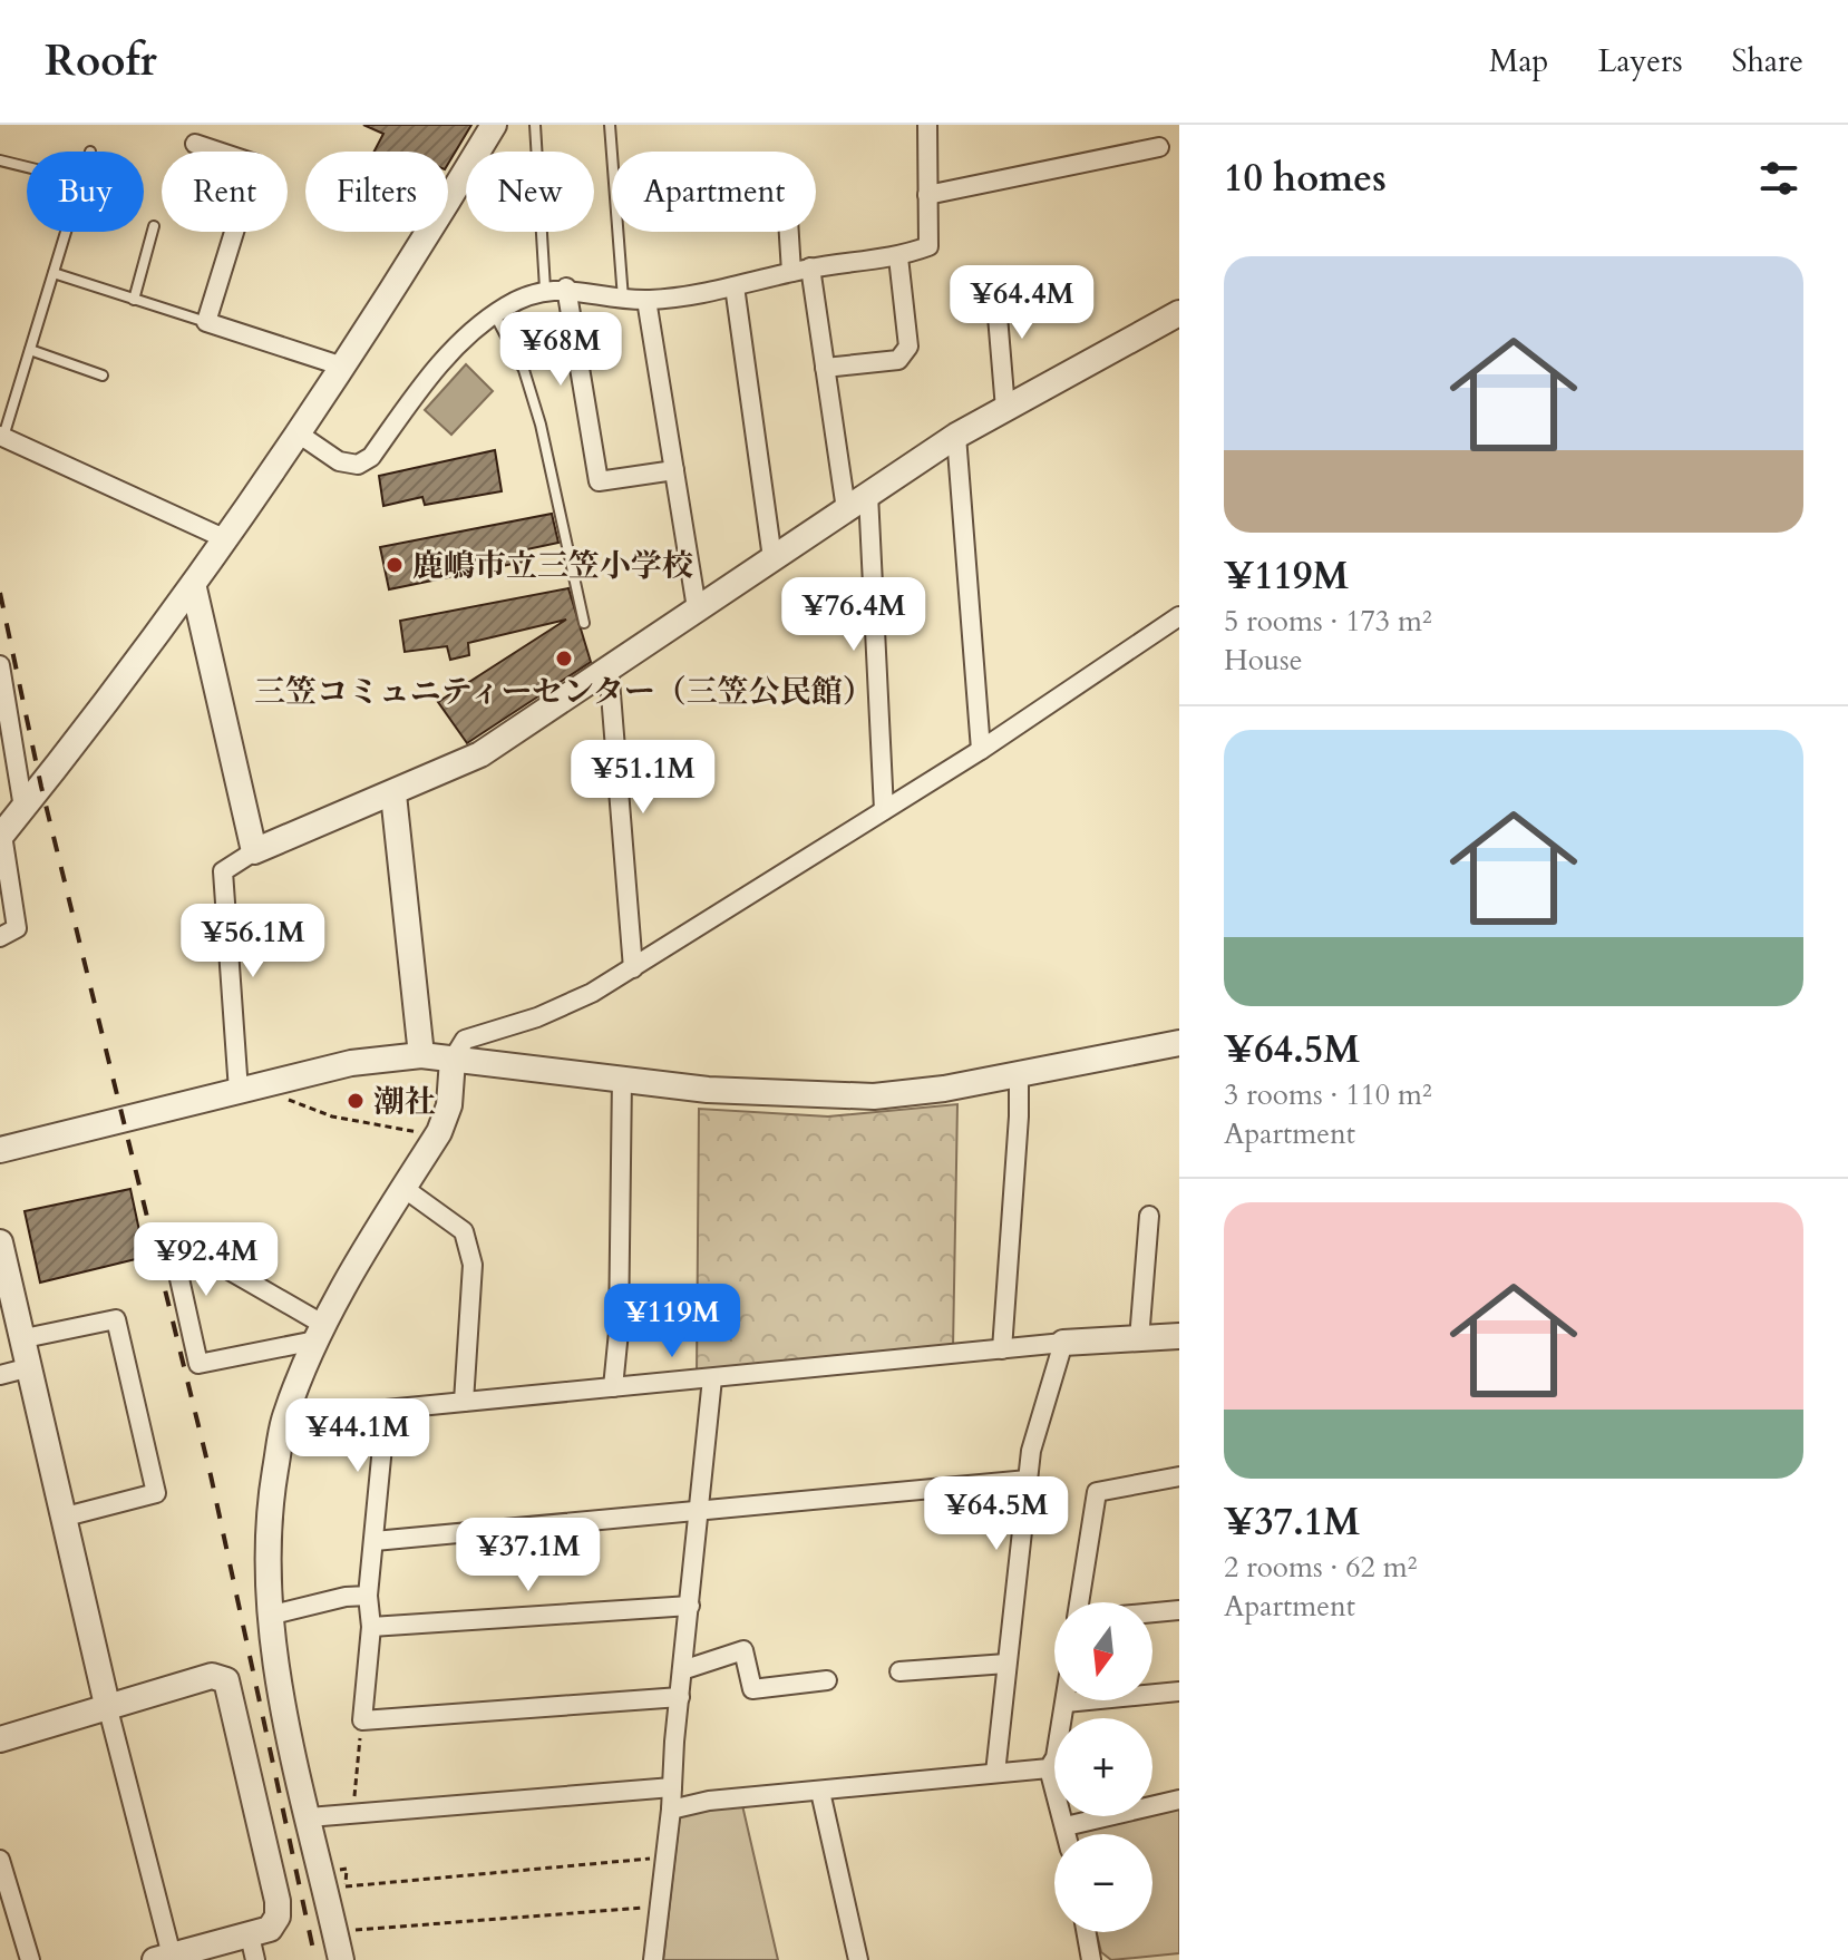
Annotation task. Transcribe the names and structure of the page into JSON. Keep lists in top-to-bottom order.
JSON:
{
  "places": ["鹿嶋市立三笠小学校", "三笠コミュニティーセンター（三笠公民館）", "潮社"],
  "north": "bottom",
  "page": {
    "header": "Roofr",
    "nav": ["Map", "Layers", "Share"],
    "heading": "10 homes",
    "chip": [
      "Buy",
      "Rent",
      "Filters",
      "New",
      "Apartment"
    ],
    "list": [
      {
        "name": "¥119M",
        "note": "5 rooms · 173 m² · House"
      },
      {
        "name": "¥64.5M",
        "note": "3 rooms · 110 m² · Apartment"
      },
      {
        "name": "¥37.1M",
        "note": "2 rooms · 62 m² · Apartment"
      }
    ],
    "price": [
      "¥64.4M",
      "¥68M",
      "¥76.4M",
      "¥51.1M",
      "¥56.1M",
      "¥92.4M",
      "¥119M",
      "¥44.1M",
      "¥64.5M",
      "¥37.1M"
    ],
    "map_buttons": ["+", "−"]
  }
}
